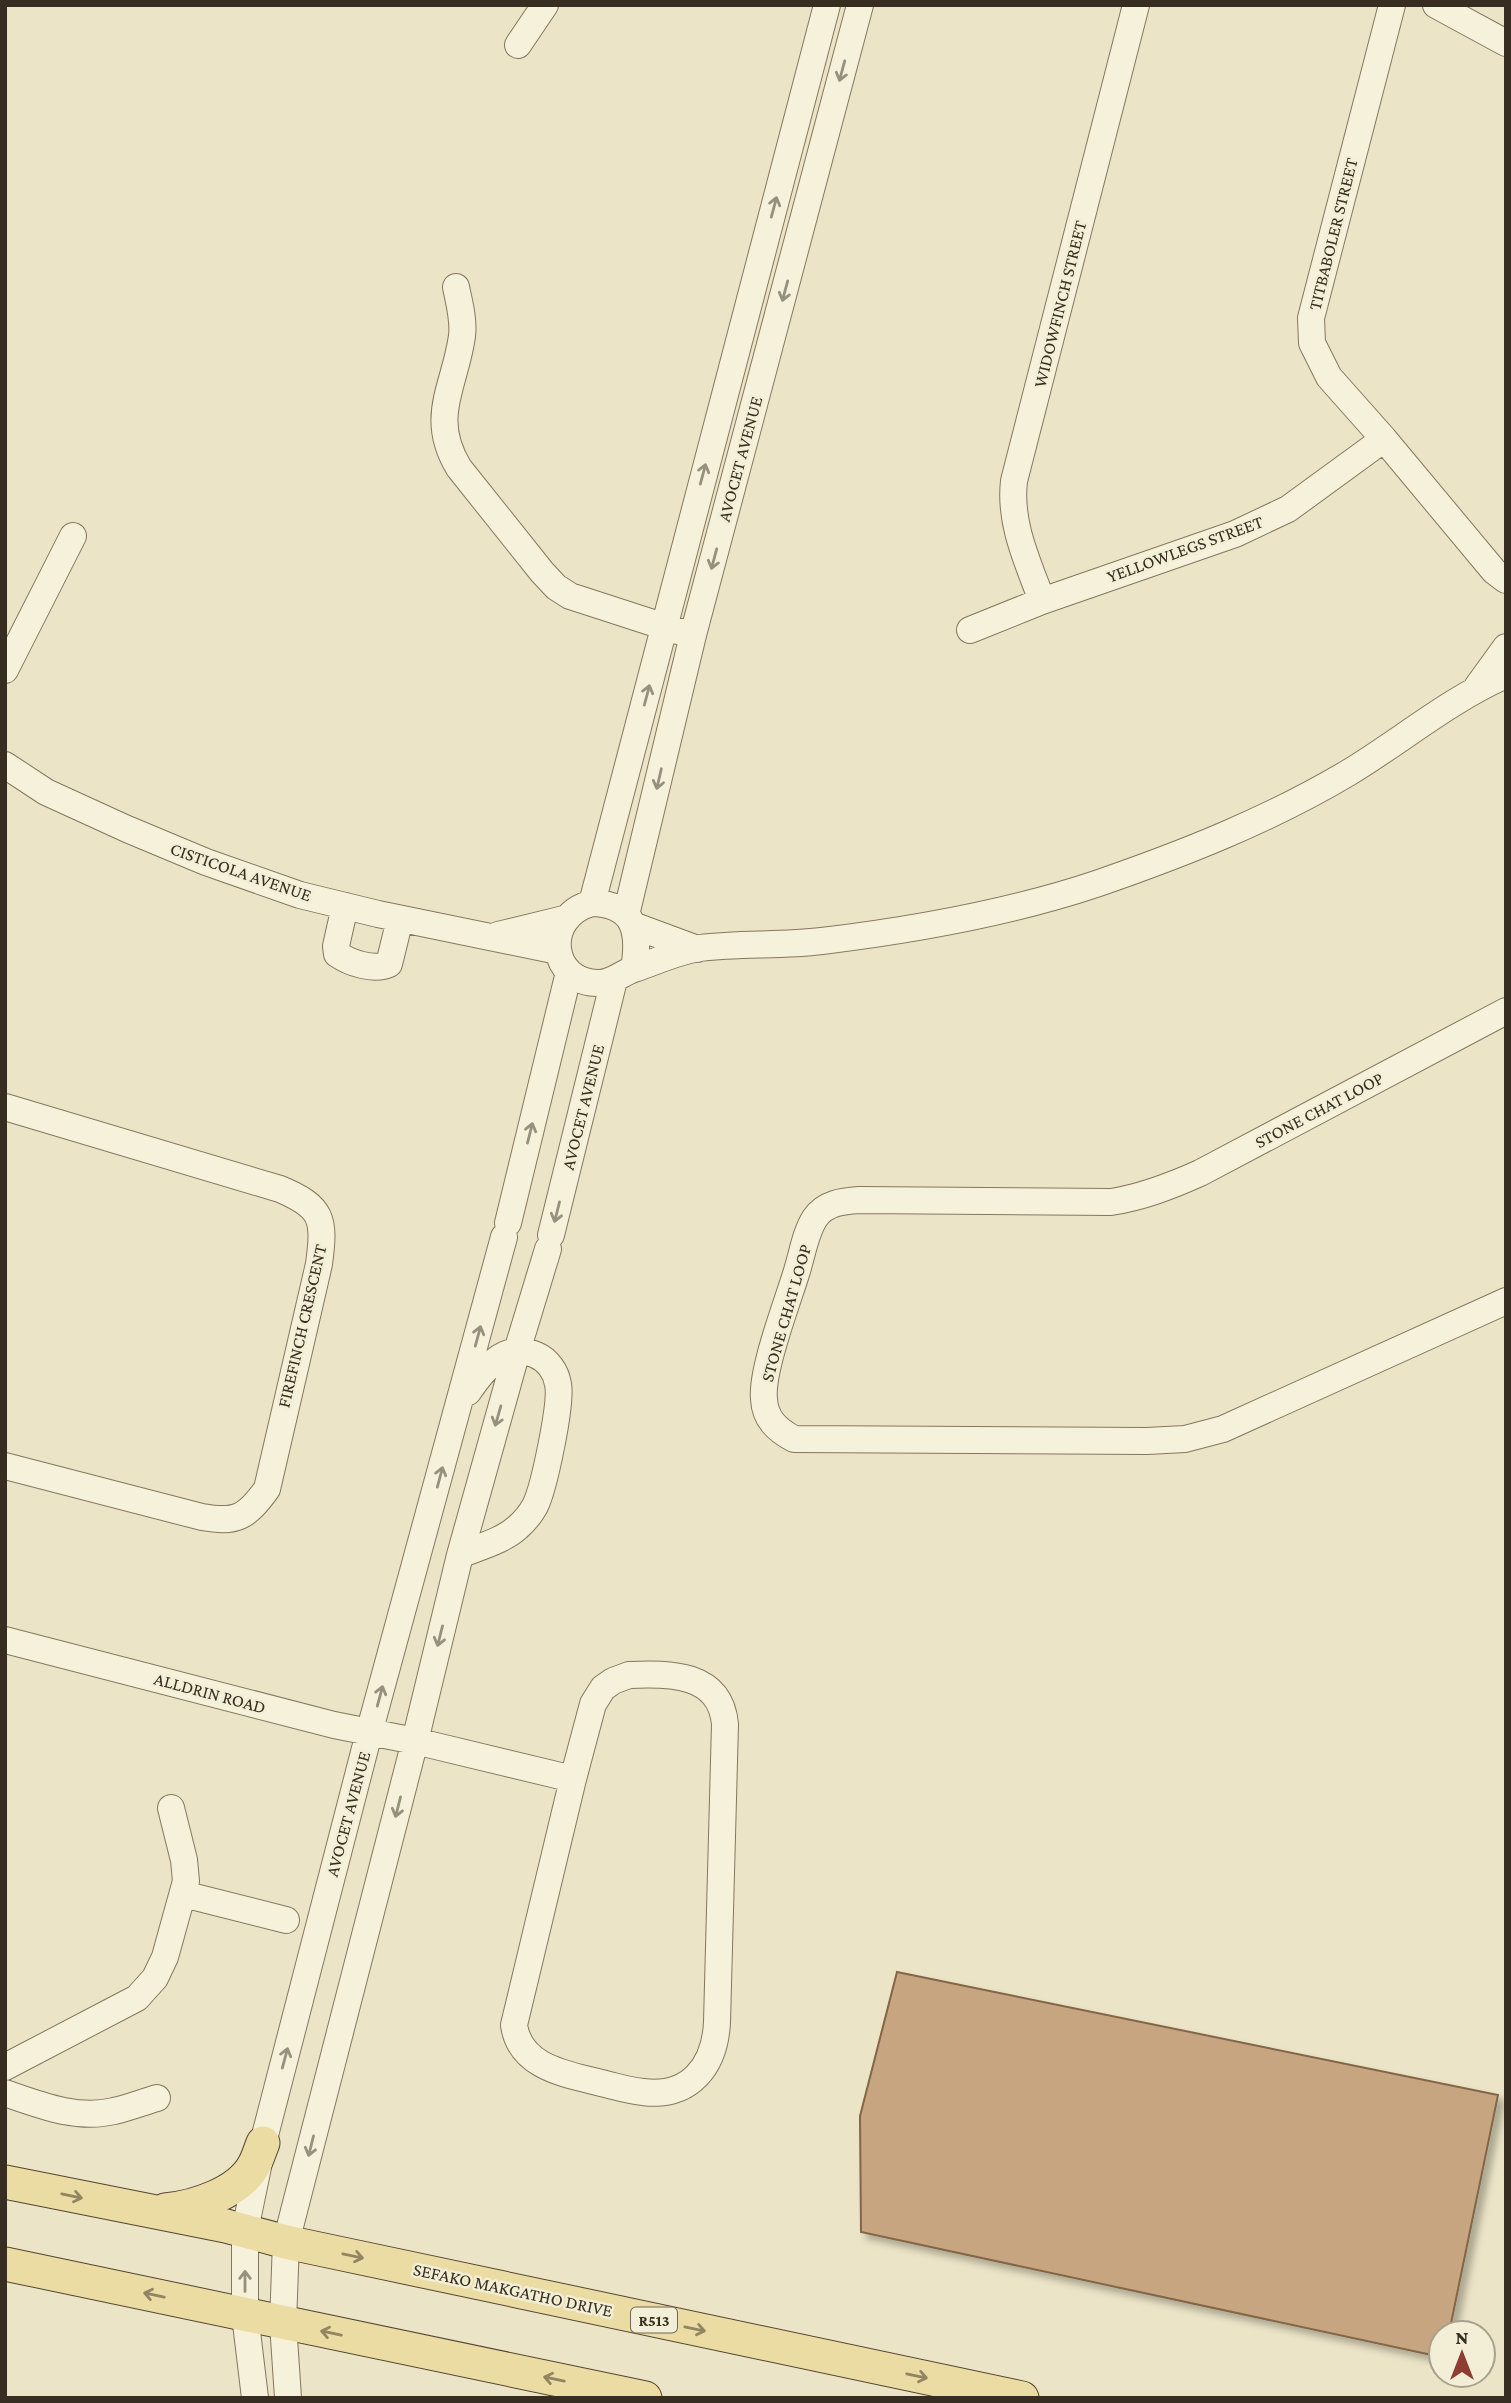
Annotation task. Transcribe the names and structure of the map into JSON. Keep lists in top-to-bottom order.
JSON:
{
  "streets": {
    "main road": ["SEFAKO MAKGATHO DRIVE", "R513"],
    "street": [
      "TITBABOLER STREET",
      "WIDOWFINCH STREET",
      "AVOCET AVENUE",
      "YELLOWLEGS STREET",
      "CISTICOLA AVENUE",
      "STONE CHAT LOOP",
      "FIREFINCH CRESCENT",
      "ALLDRIN ROAD"
    ]
  },
  "crossings": [
    ["TITBABOLER STREET", "YELLOWLEGS STREET"],
    ["WIDOWFINCH STREET", "YELLOWLEGS STREET"],
    ["AVOCET AVENUE", "CISTICOLA AVENUE"],
    ["AVOCET AVENUE", "ALLDRIN ROAD"],
    ["AVOCET AVENUE", "SEFAKO MAKGATHO DRIVE"]
  ],
  "north": "top"
}
